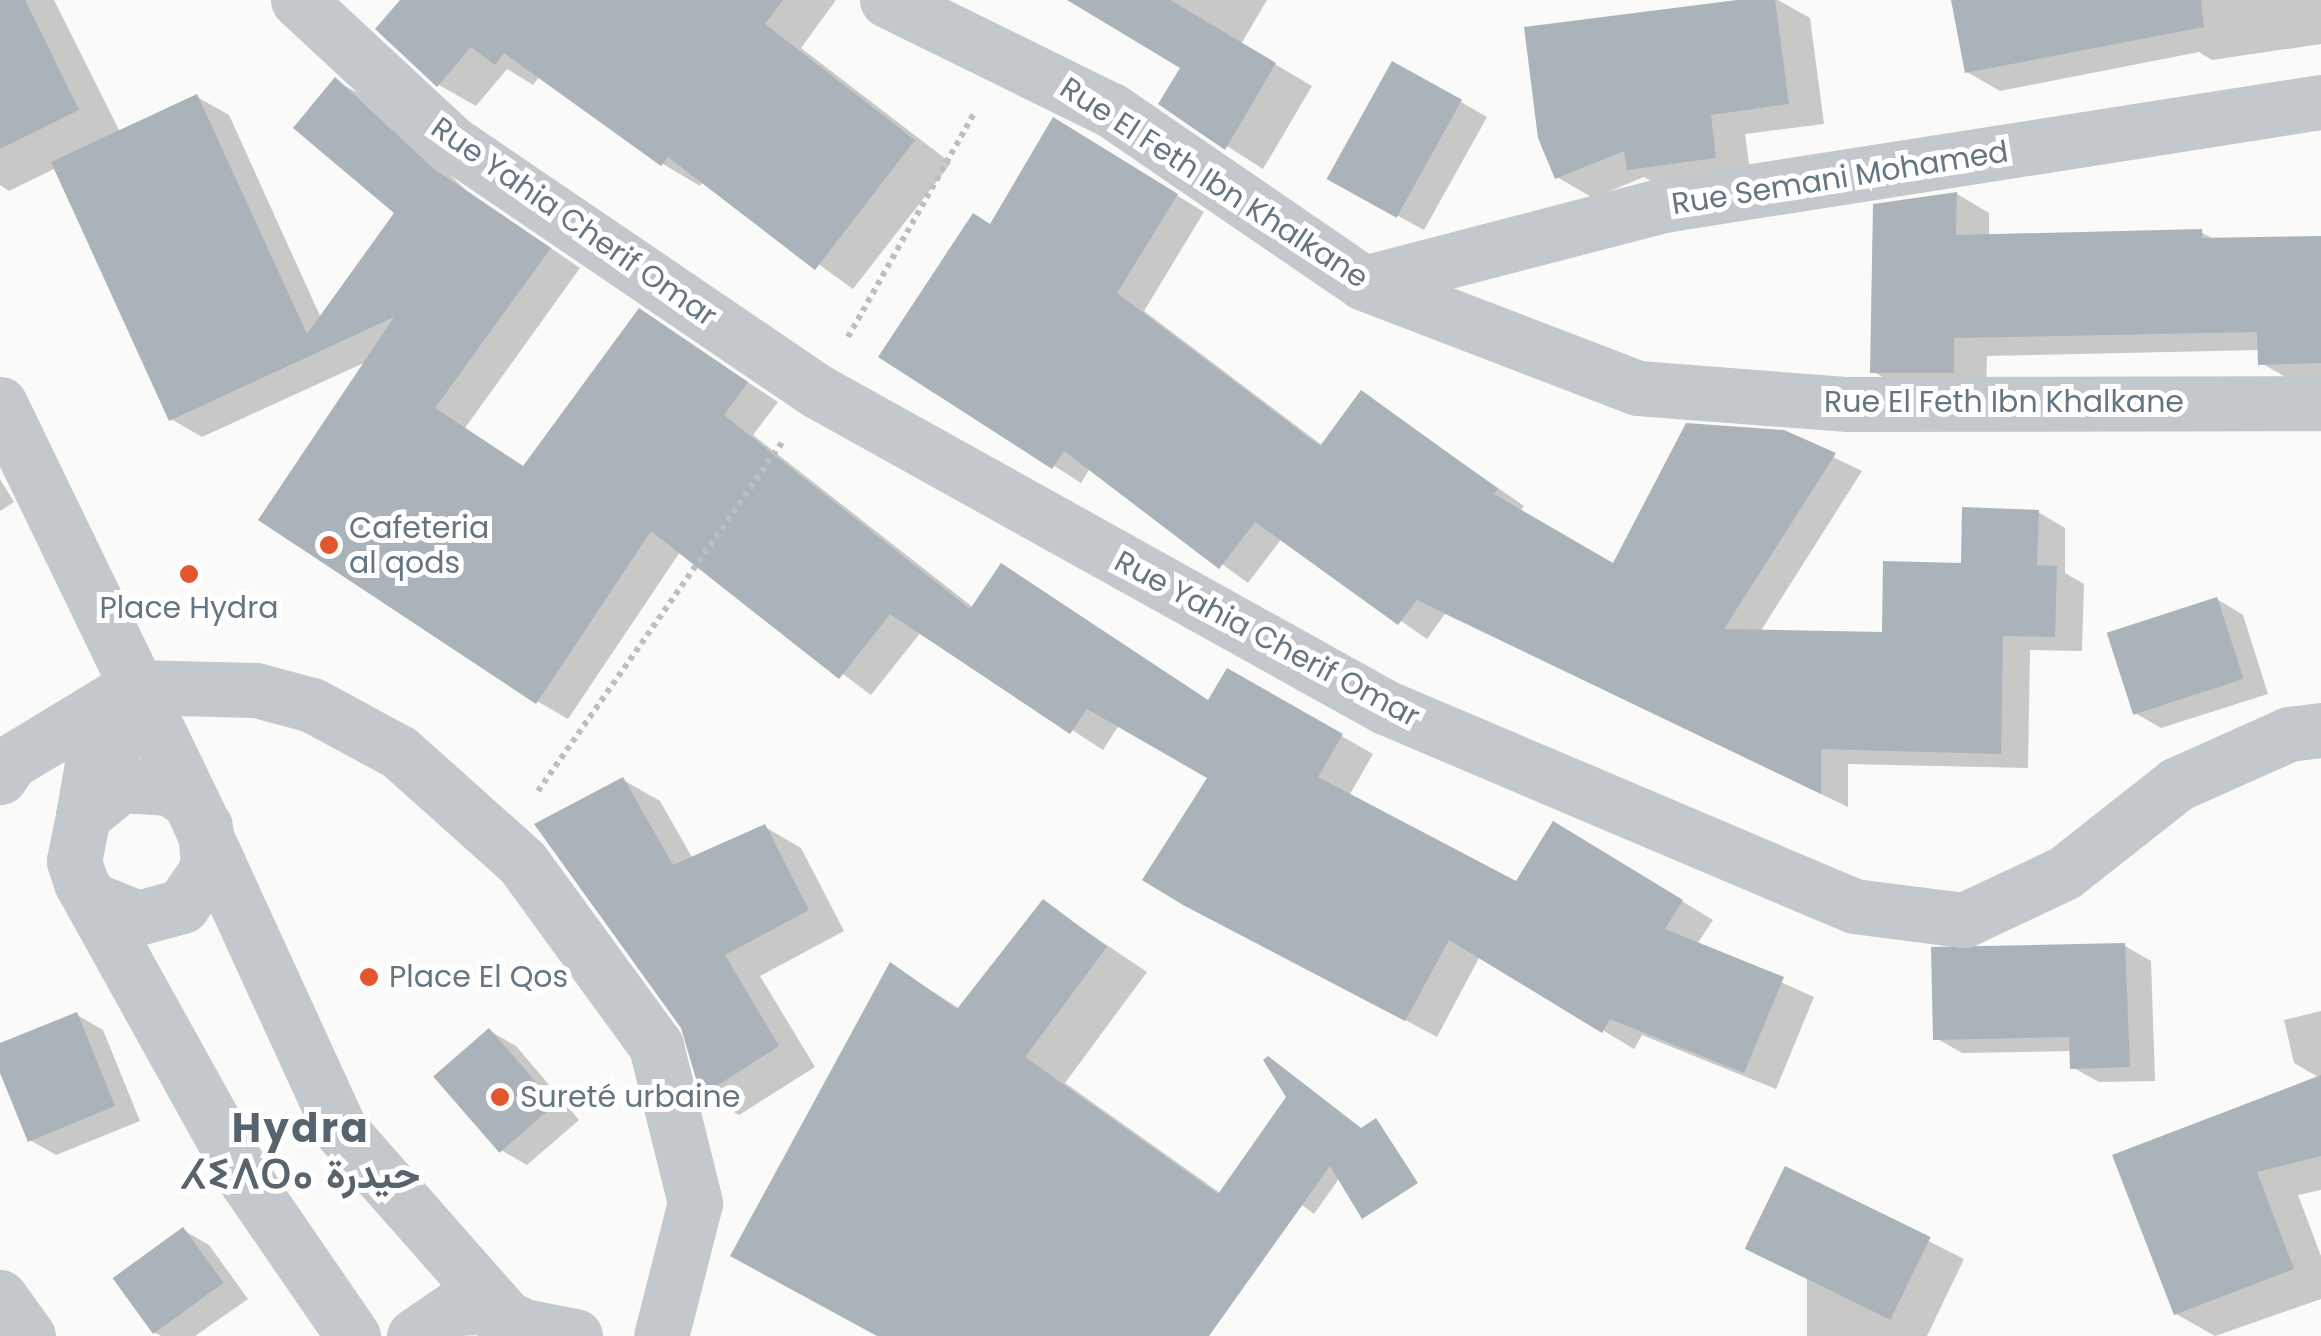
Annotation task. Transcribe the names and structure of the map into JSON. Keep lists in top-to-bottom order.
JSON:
{
  "streets": {
    "street": ["Rue Semani Mohamed", "Rue El Feth Ibn Khalkane", "Rue Yahia Cherif Omar"]
  },
  "crossings": [
    ["Rue Semani Mohamed", "Rue El Feth Ibn Khalkane"]
  ],
  "districts": ["Hydra ⵃⵉⴷⵔⴰ حيدرة"],
  "places": [
    "Cafeteria al qods",
    "Place Hydra",
    "Place El Qos",
    "Sureté urbaine"
  ]
}
